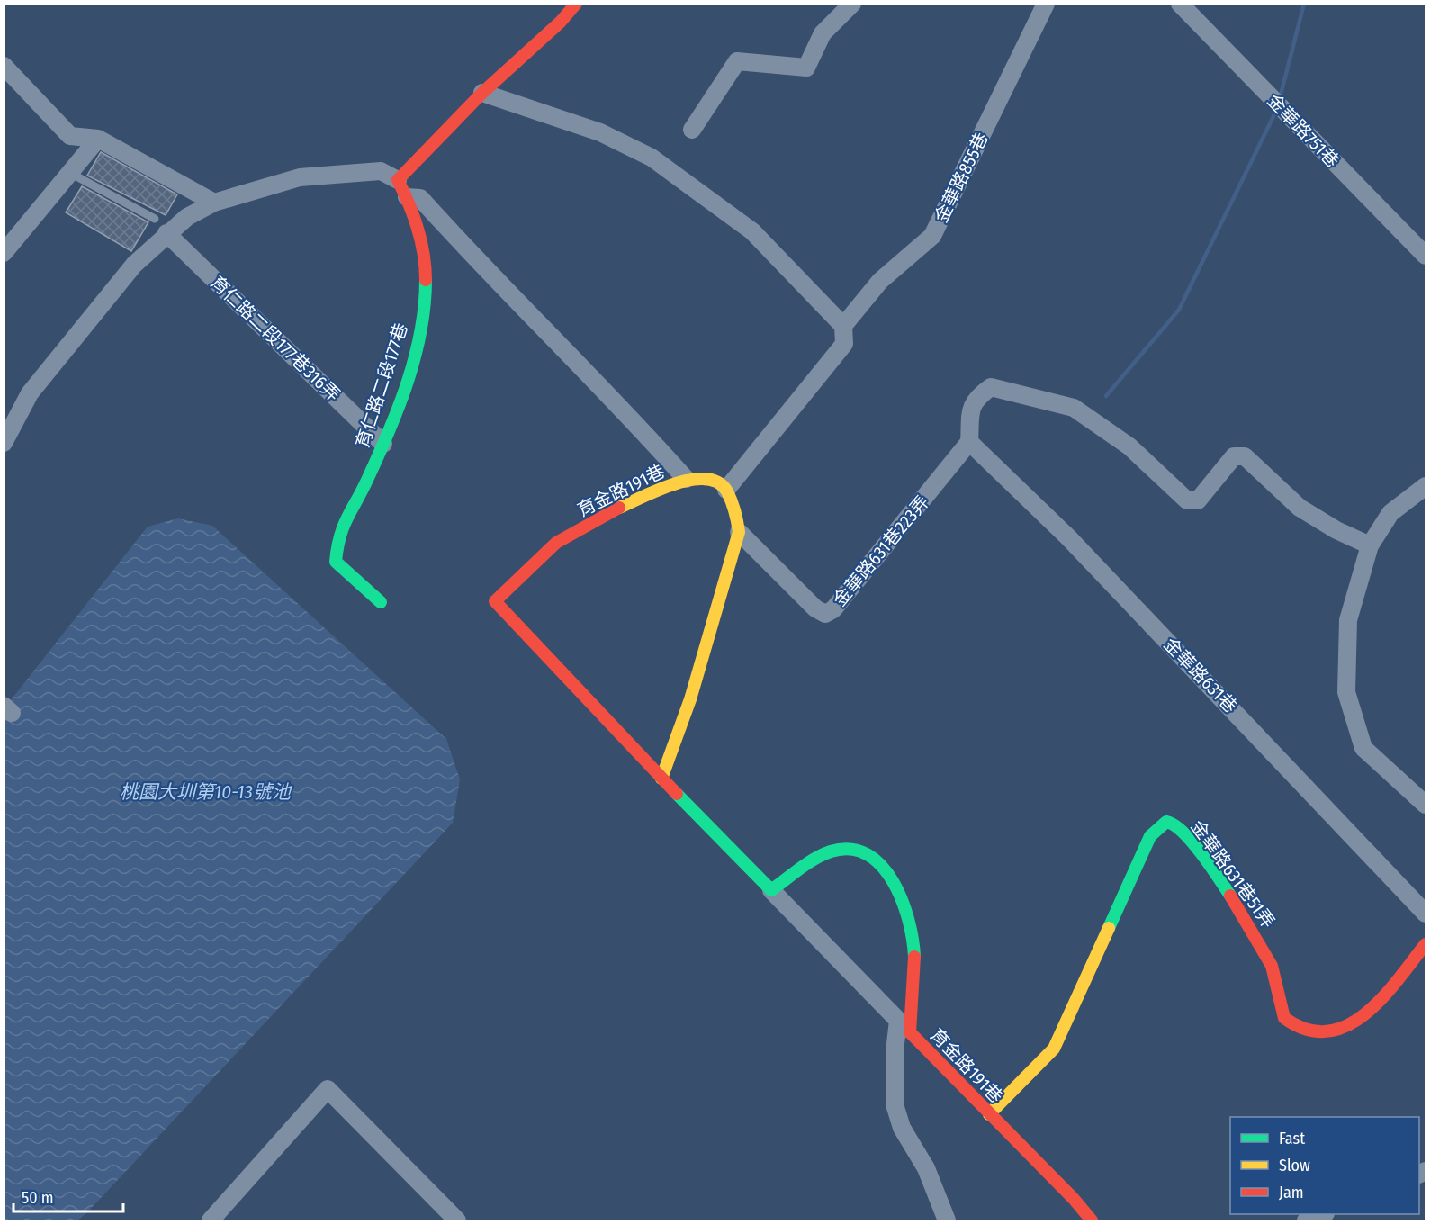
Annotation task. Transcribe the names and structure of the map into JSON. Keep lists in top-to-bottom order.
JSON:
{
  "streets": {
    "street": [
      "金華路751巷",
      "金華路855巷",
      "育仁路二段177巷316弄",
      "育仁路二段177巷",
      "育金路191巷",
      "金華路631巷223弄",
      "金華路631巷",
      "金華路631巷51弄"
    ]
  },
  "crossings": [
    ["育仁路二段177巷316弄", "育仁路二段177巷"],
    ["育金路191巷", "金華路631巷51弄"],
    ["金華路631巷223弄", "金華路631巷"]
  ],
  "water": ["桃園大圳第10-13號池"],
  "legend": ["Fast", "Slow", "Jam"],
  "scale_bar": "50 m"
}
